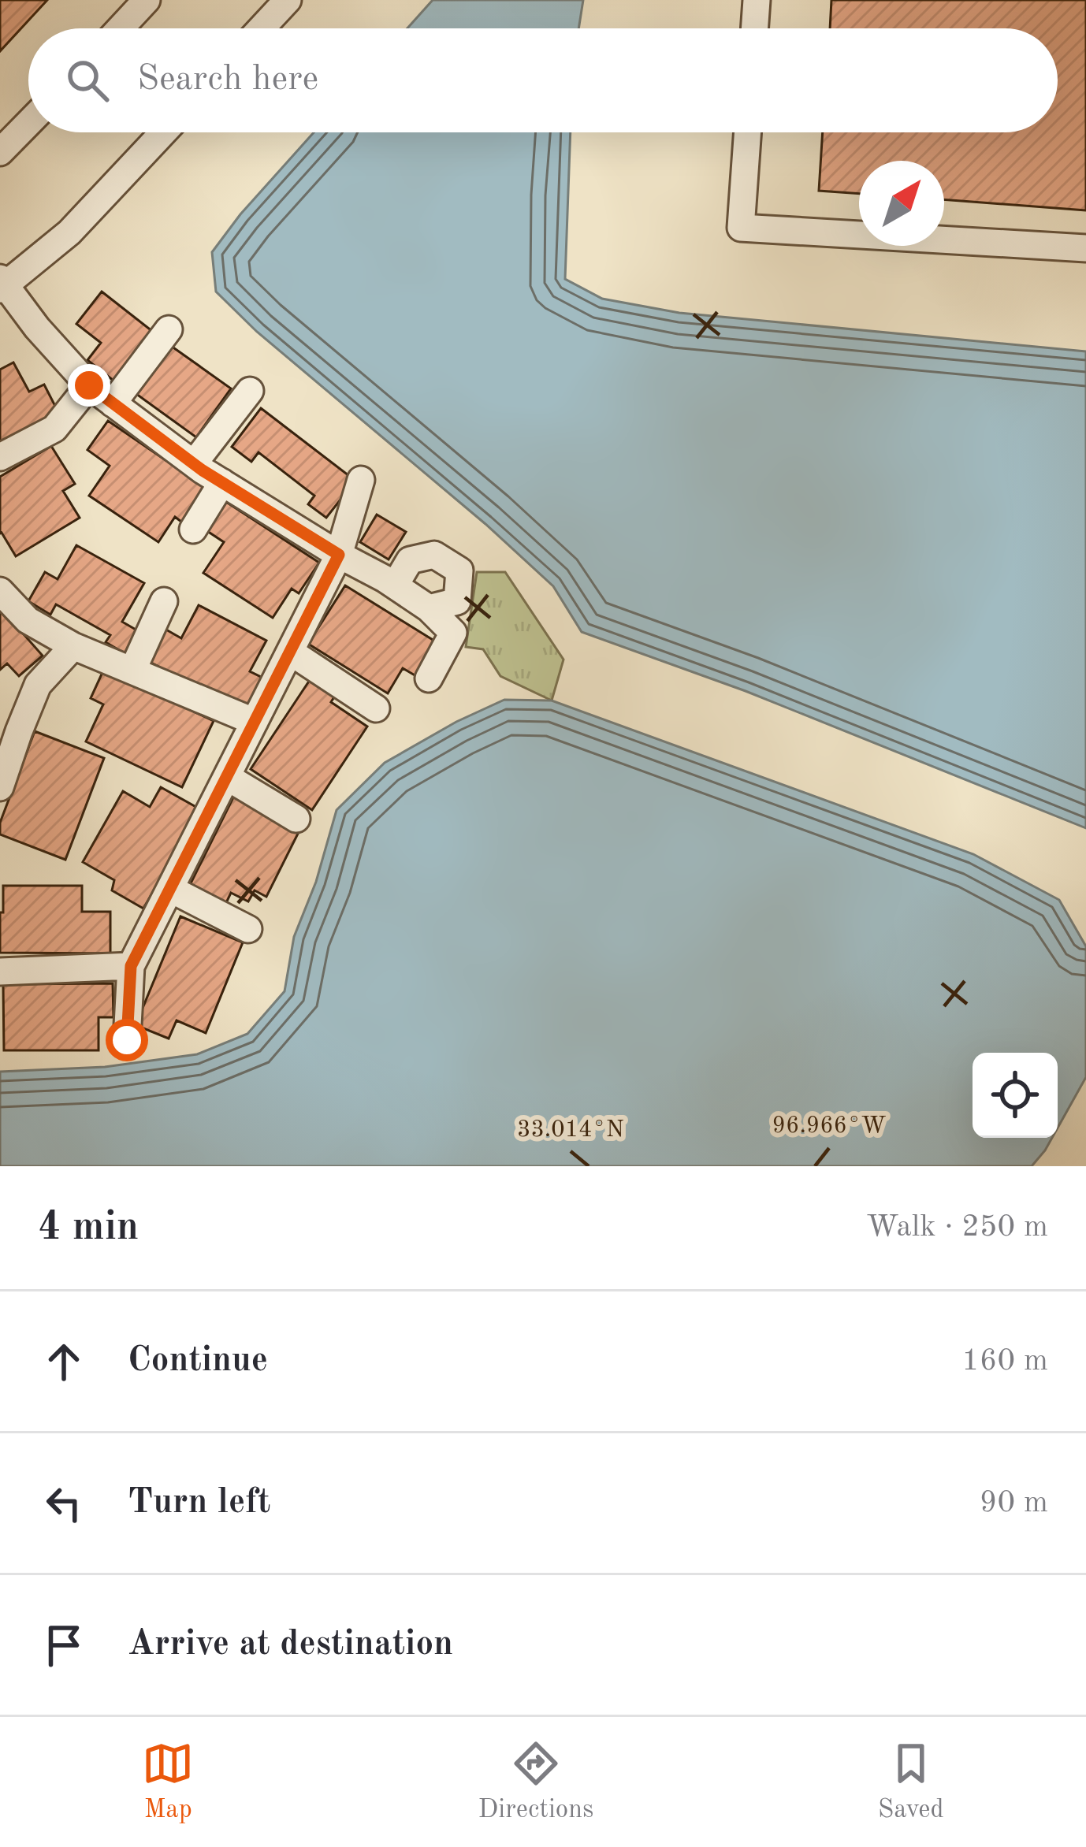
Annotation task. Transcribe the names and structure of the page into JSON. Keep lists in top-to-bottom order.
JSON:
{
  "north": "top right",
  "page": {
    "search": "Search here",
    "heading": ["4 min", "Walk · 250 m"],
    "list": [
      ["Continue", "160 m"],
      ["Turn left", "90 m"],
      "Arrive at destination"
    ],
    "nav": ["Map", "Directions", "Saved"]
  },
  "coordinates": ["96.966°W", "33.014°N"]
}
